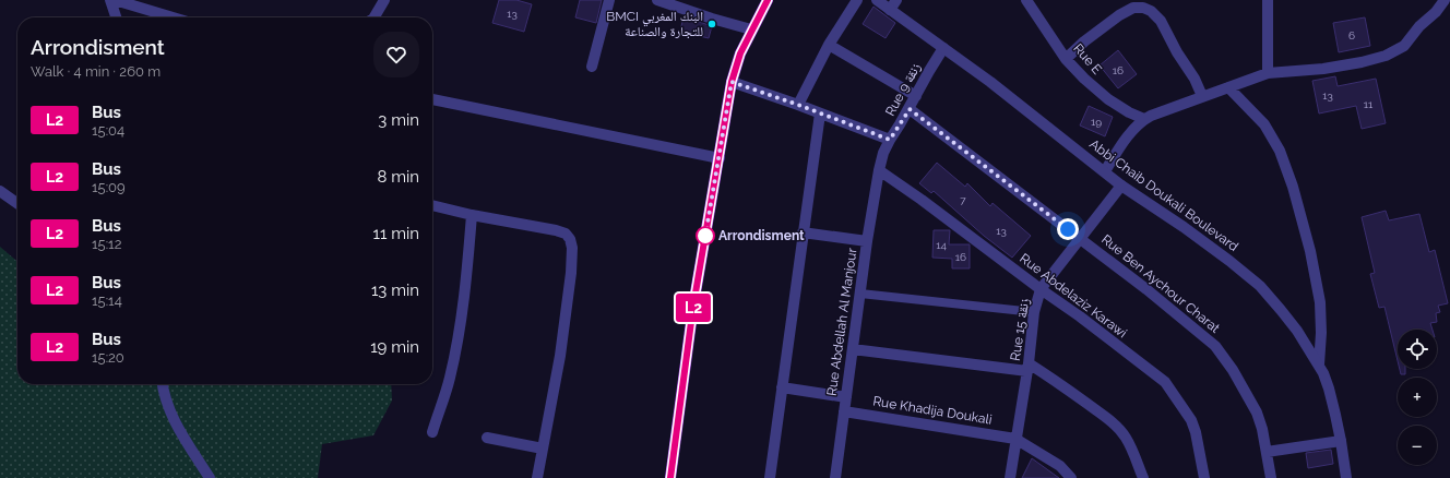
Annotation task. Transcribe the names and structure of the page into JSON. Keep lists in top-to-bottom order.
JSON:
{
  "streets": {
    "street": [
      "Rue E",
      "Rue 9 زنقة",
      "Abbi Chaib Doukali Boulevard",
      "Rue Ben Aychour Charat",
      "Rue Abdelaziz Karawi",
      "Rue Abdellah Al Manjour",
      "Rue 15 زنقة",
      "Rue Khadija Doukali"
    ]
  },
  "crossings": [
    ["Rue 9 زنقة", "Abbi Chaib Doukali Boulevard"],
    ["Rue 9 زنقة", "Rue Ben Aychour Charat"],
    ["Rue 9 زنقة", "Rue Abdelaziz Karawi"],
    ["Rue 9 زنقة", "Rue Abdellah Al Manjour"],
    ["Abbi Chaib Doukali Boulevard", "Rue 15 زنقة"],
    ["Rue Ben Aychour Charat", "Rue 15 زنقة"],
    ["Rue Abdelaziz Karawi", "Rue Abdellah Al Manjour"],
    ["Rue Abdelaziz Karawi", "Rue 15 زنقة"],
    ["Rue Abdellah Al Manjour", "Rue Khadija Doukali"],
    ["Rue 15 زنقة", "Rue Khadija Doukali"]
  ],
  "places": ["BMCI البنك المغربي للتجارة والصناعة", "Arrondisment"],
  "lines": ["bus line L2"],
  "house_numbers": [
    "13",
    "6",
    "16",
    "13",
    "11",
    "19",
    "7",
    "13",
    "14",
    "16"
  ],
  "page": {
    "on_map": "L2",
    "heading": ["Arrondisment", "Walk · 4 min · 260 m"],
    "list": [
      {
        "mark": "L2",
        "name": "Bus",
        "note": "15:04",
        "value": "3 min"
      },
      {
        "mark": "L2",
        "name": "Bus",
        "note": "15:09",
        "value": "8 min"
      },
      {
        "mark": "L2",
        "name": "Bus",
        "note": "15:12",
        "value": "11 min"
      },
      {
        "mark": "L2",
        "name": "Bus",
        "note": "15:14",
        "value": "13 min"
      },
      {
        "mark": "L2",
        "name": "Bus",
        "note": "15:20",
        "value": "19 min"
      }
    ],
    "map_buttons": ["+", "−"]
  }
}
